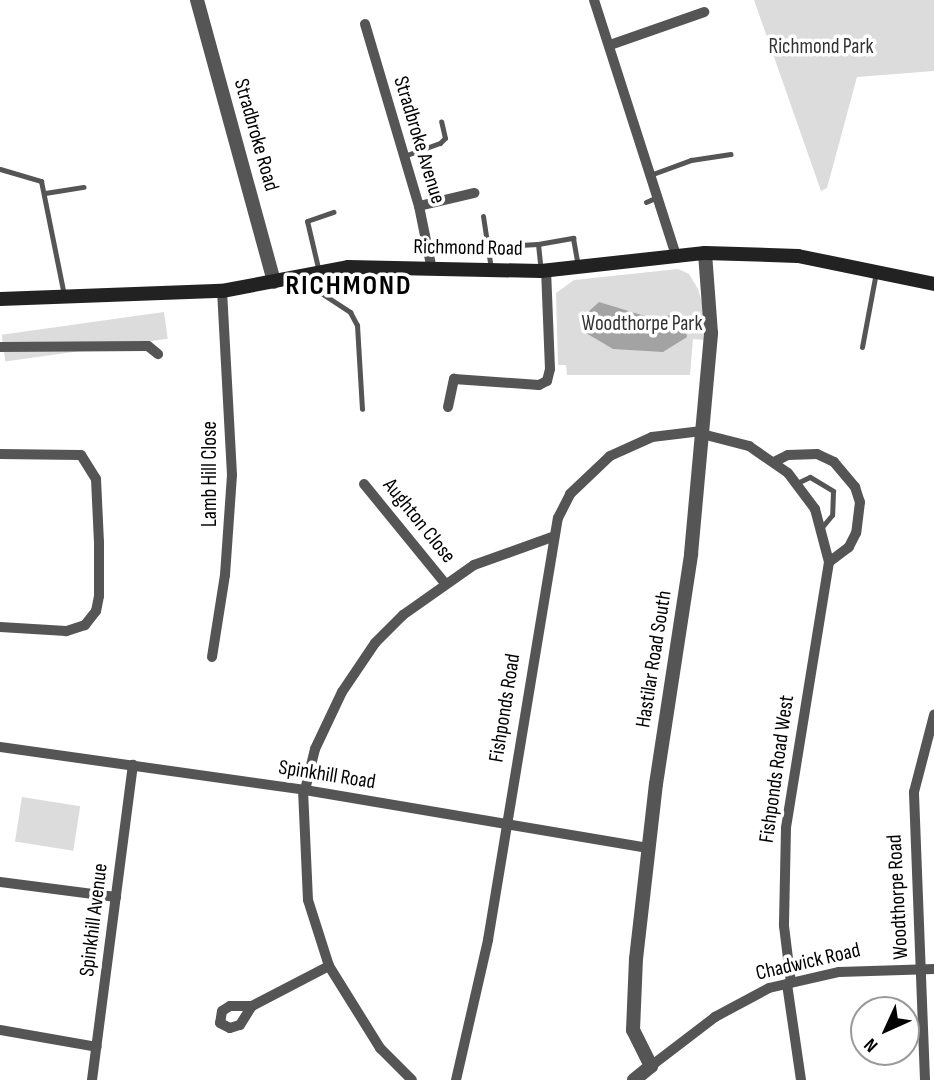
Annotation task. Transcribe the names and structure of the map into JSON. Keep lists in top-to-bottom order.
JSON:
{
  "streets": {
    "main road": ["Richmond Road"],
    "street": [
      "Stradbroke Road",
      "Stradbroke Avenue",
      "Lamb Hill Close",
      "Aughton Close",
      "Hastilar Road South",
      "Fishponds Road",
      "Fishponds Road West",
      "Spinkhill Road",
      "Woodthorpe Road",
      "Spinkhill Avenue",
      "Chadwick Road"
    ]
  },
  "crossings": [
    ["Stradbroke Road", "Richmond Road"],
    ["Stradbroke Avenue", "Richmond Road"],
    ["Richmond Road", "Lamb Hill Close"],
    ["Richmond Road", "Hastilar Road South"],
    ["Hastilar Road South", "Fishponds Road"],
    ["Hastilar Road South", "Fishponds Road West"],
    ["Hastilar Road South", "Spinkhill Road"],
    ["Hastilar Road South", "Chadwick Road"],
    ["Fishponds Road", "Fishponds Road West"],
    ["Fishponds Road", "Spinkhill Road"],
    ["Fishponds Road West", "Chadwick Road"],
    ["Spinkhill Road", "Spinkhill Avenue"],
    ["Woodthorpe Road", "Chadwick Road"]
  ],
  "districts": ["RICHMOND"],
  "parks": ["Richmond Park", "Woodthorpe Park"],
  "north": "bottom left"
}
